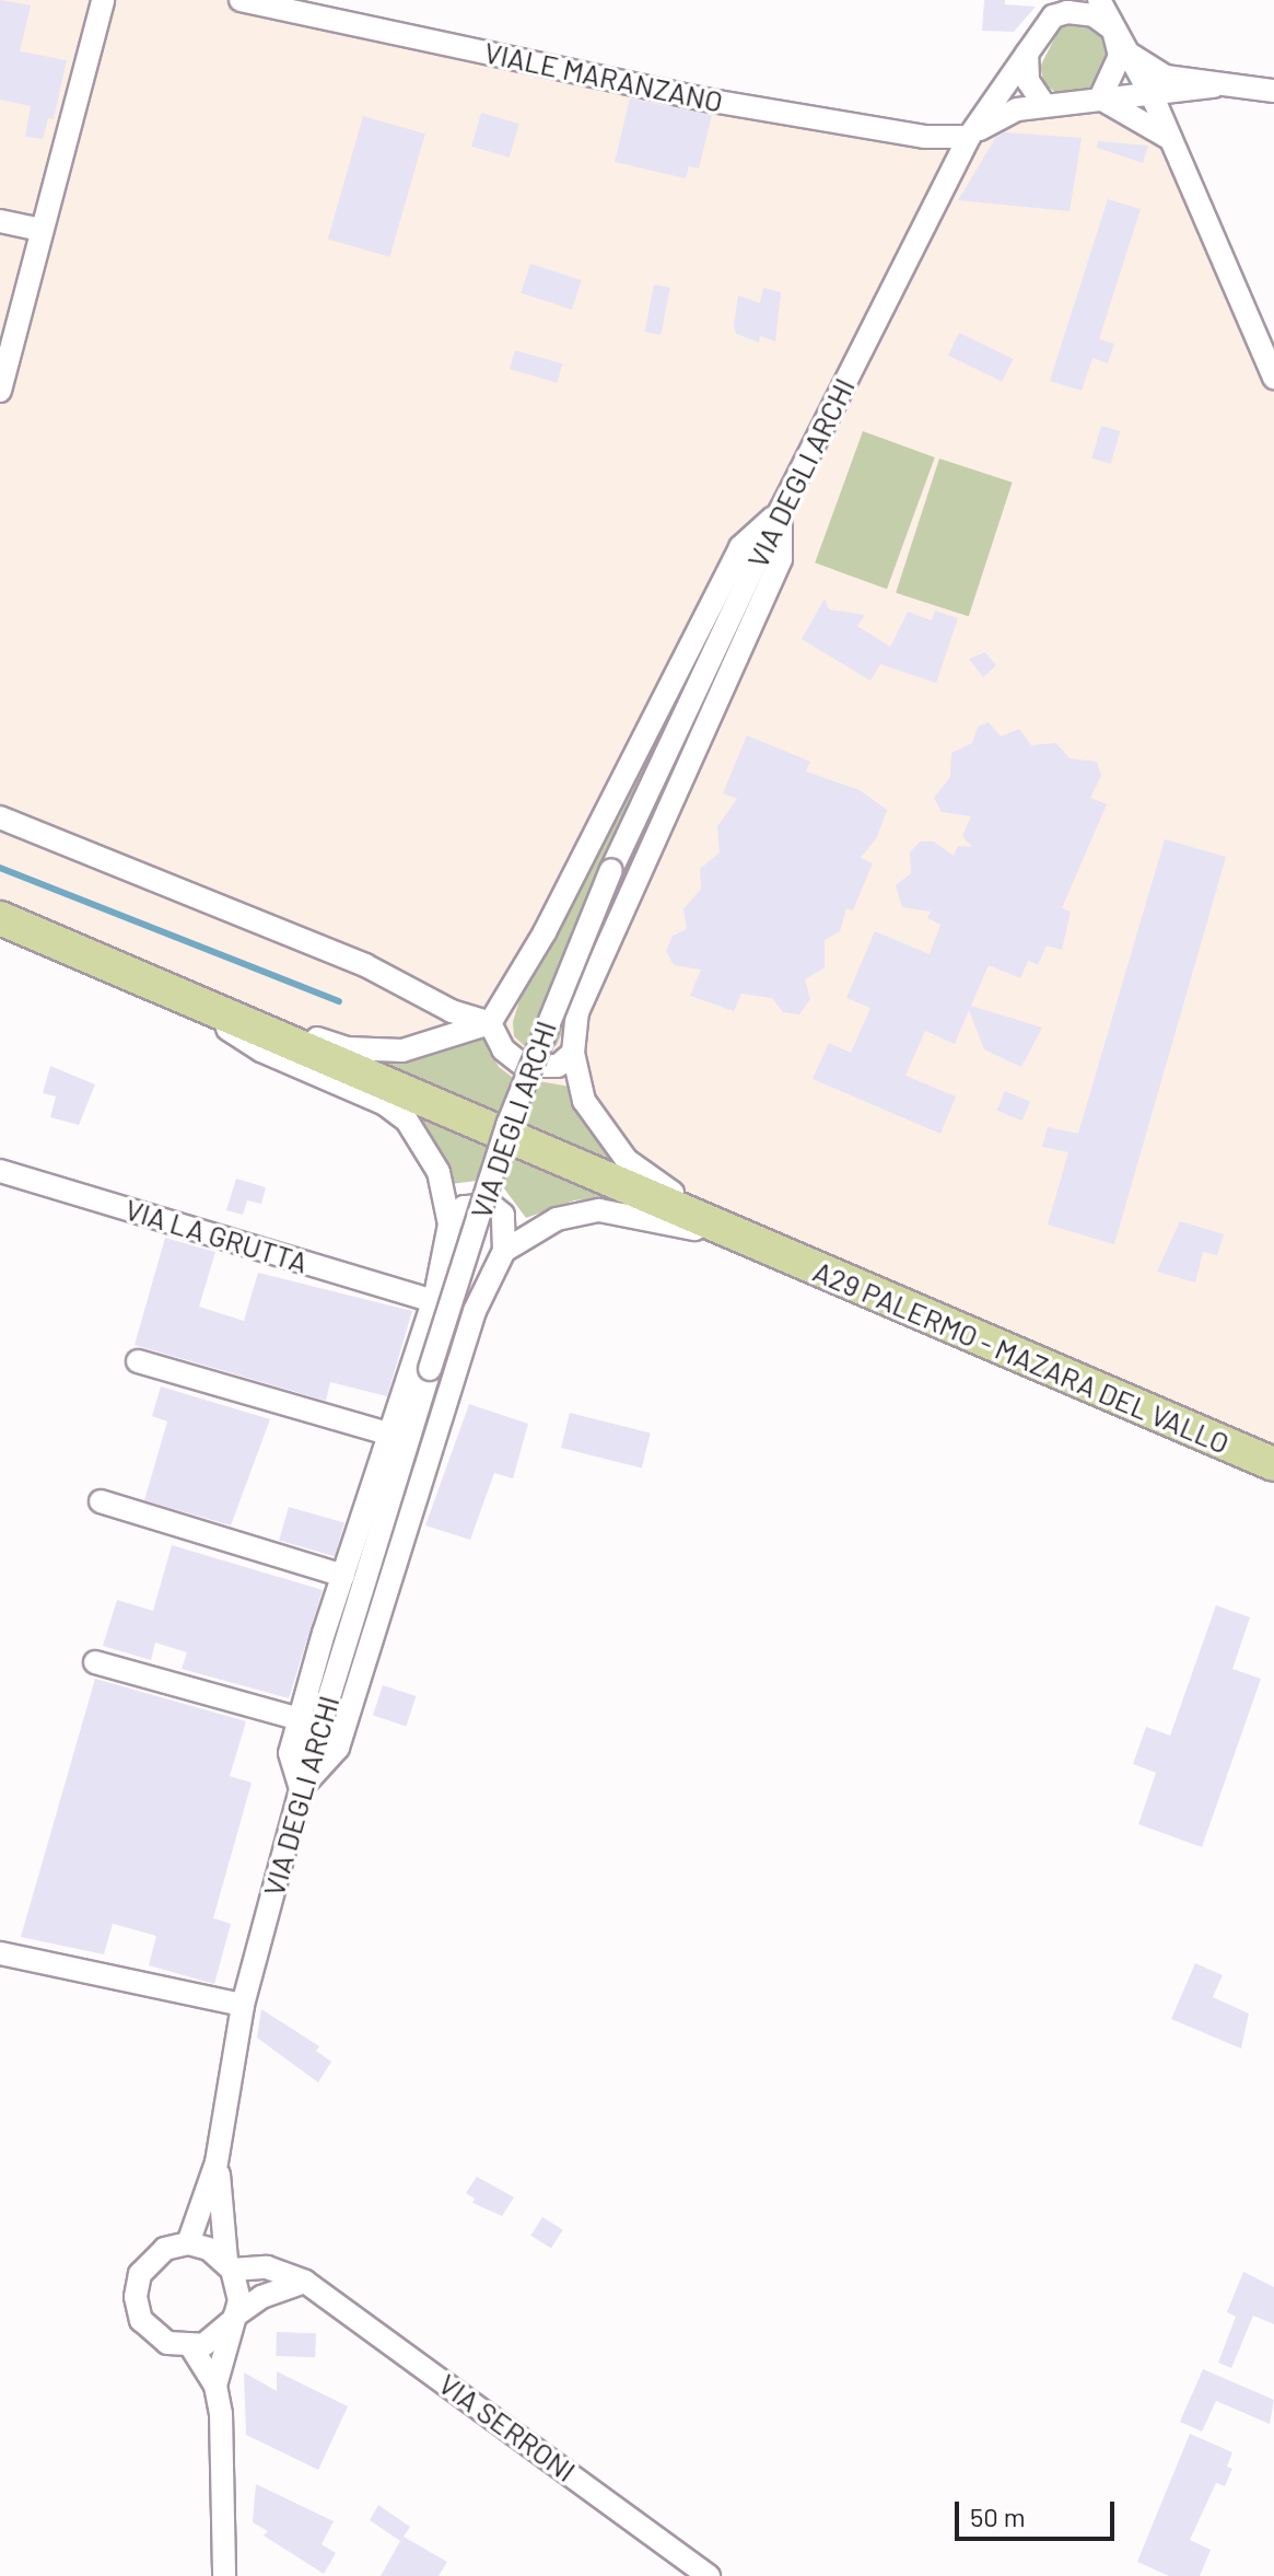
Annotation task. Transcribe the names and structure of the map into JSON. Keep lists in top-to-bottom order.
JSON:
{
  "streets": {
    "main road": ["A29 PALERMO - MAZARA DEL VALLO"],
    "street": [
      "VIALE MARANZANO",
      "VIA DEGLI ARCHI",
      "VIA LA GRUTTA",
      "VIA SERRONI"
    ]
  },
  "crossings": [
    ["VIALE MARANZANO", "VIA DEGLI ARCHI"],
    ["VIA DEGLI ARCHI", "VIA SERRONI"]
  ],
  "scale_bar": "50 m"
}
